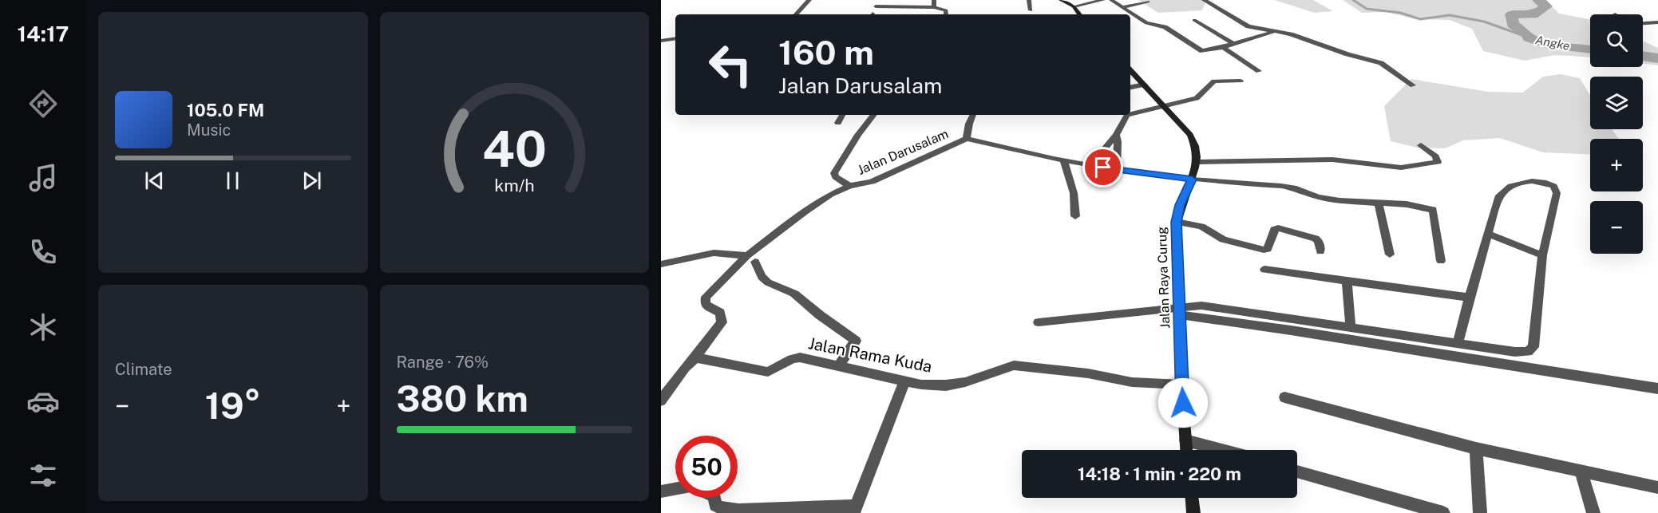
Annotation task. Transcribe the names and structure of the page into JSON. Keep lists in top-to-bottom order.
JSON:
{
  "streets": {
    "main road": ["Jalan Raya Curug"],
    "street": ["Jalan Darusalam", "Jalan Rama Kuda"]
  },
  "crossings": [
    ["Jalan Darusalam", "Jalan Raya Curug"],
    ["Jalan Darusalam", "Jalan Rama Kuda"],
    ["Jalan Raya Curug", "Jalan Rama Kuda"]
  ],
  "water": ["Angke"],
  "page": {
    "tabs": "14:17",
    "map_buttons": ["+", "−"],
    "turn": ["160 m", "Jalan Darusalam"],
    "song": ["105.0 FM", "Music"],
    "tile": [
      "Climate",
      ["Range · 76%", "380 km"]
    ],
    "heat": ["−", "19°", "+"],
    "limit": "50",
    "trip": "14:18 · 1 min · 220 m",
    "gauge": ["40", "km/h"]
  }
}
